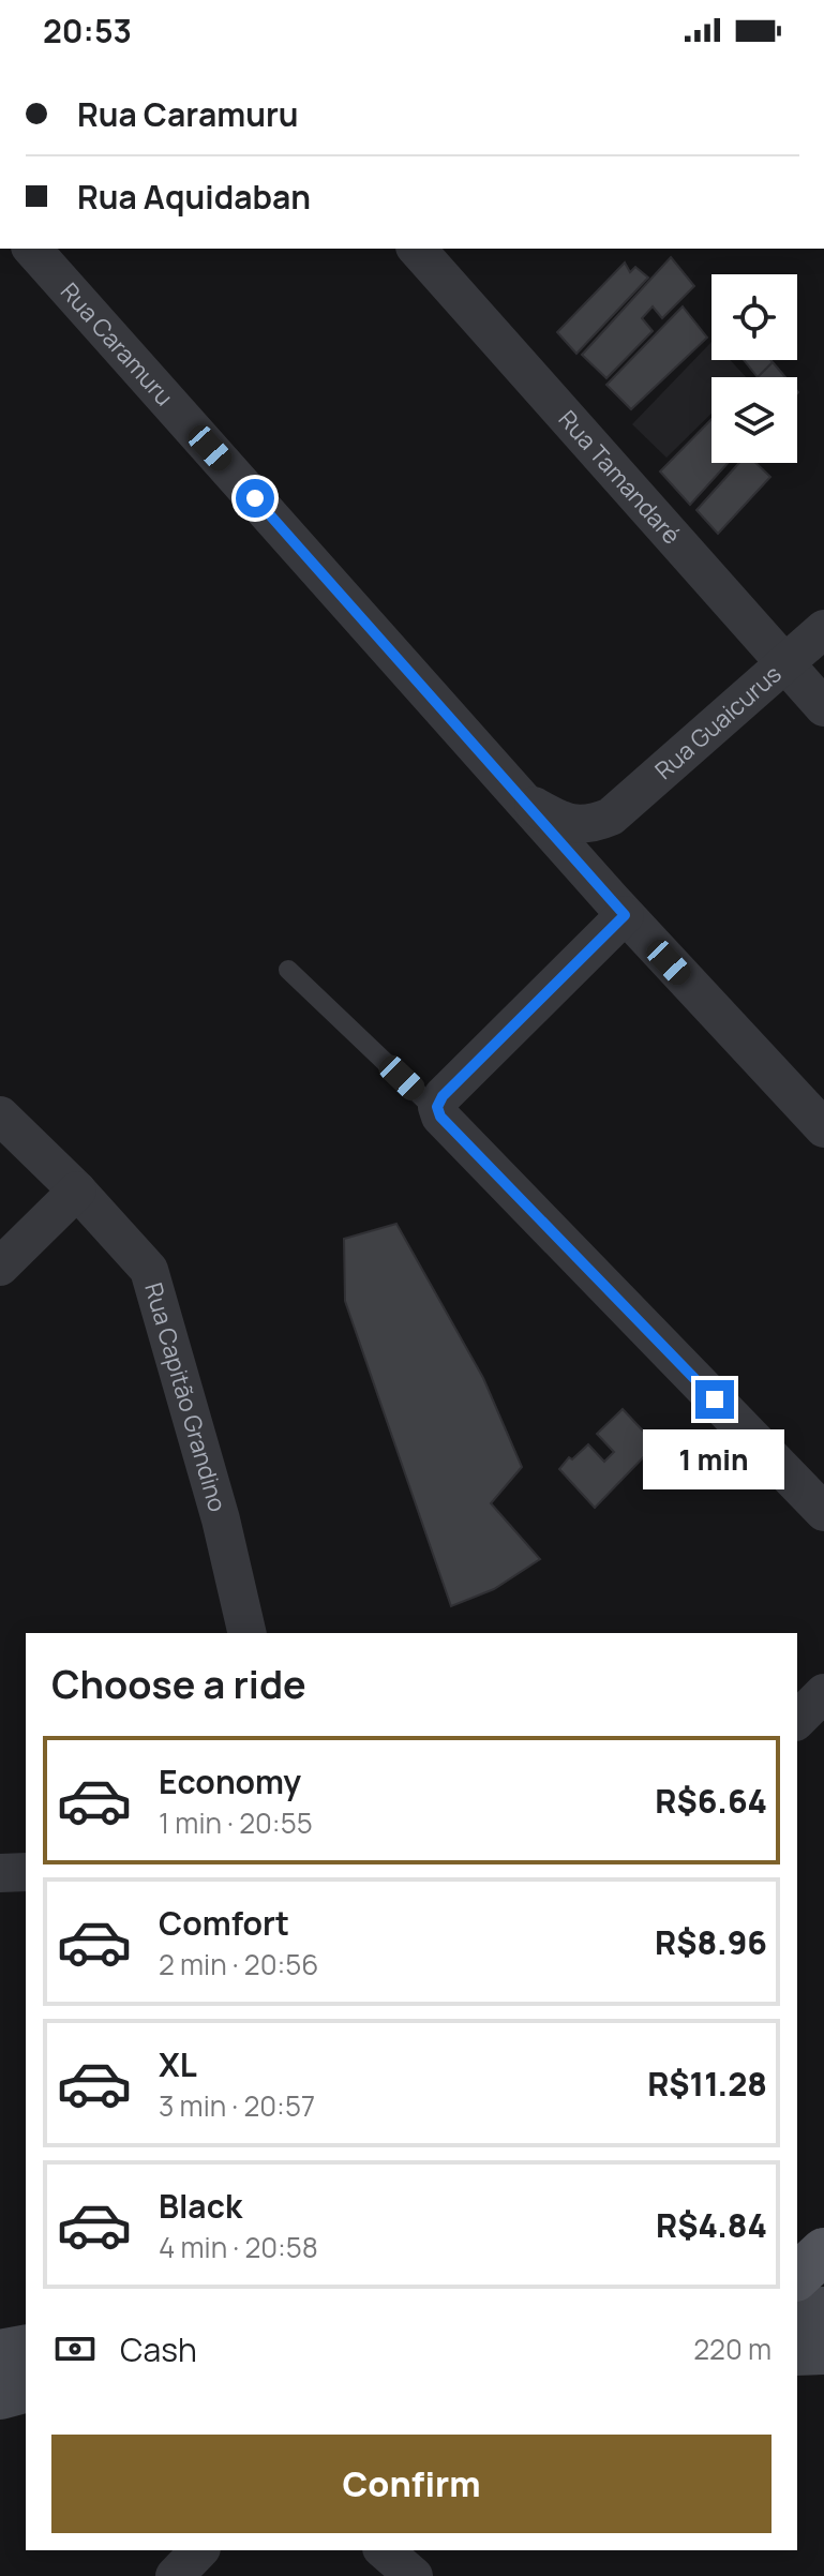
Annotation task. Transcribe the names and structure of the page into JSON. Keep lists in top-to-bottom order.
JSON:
{
  "streets": {
    "street": [
      "Rua Caramuru",
      "Rua Tamandaré",
      "Rua Guaicurus",
      "Rua Capitão Grandino"
    ]
  },
  "crossings": [
    ["Rua Tamandaré", "Rua Guaicurus"]
  ],
  "page": {
    "status": "20:53",
    "banner": ["Rua Caramuru", "Rua Aquidaban"],
    "bubble": "1 min",
    "heading": "Choose a ride",
    "list": [
      {
        "name": "Economy",
        "note": "1 min · 20:55",
        "value": "R$6.64"
      },
      {
        "name": "Comfort",
        "note": "2 min · 20:56",
        "value": "R$8.96"
      },
      {
        "name": "XL",
        "note": "3 min · 20:57",
        "value": "R$11.28"
      },
      {
        "name": "Black",
        "note": "4 min · 20:58",
        "value": "R$4.84"
      }
    ],
    "pay": ["Cash", "220 m"],
    "buttons": "Confirm"
  }
}
